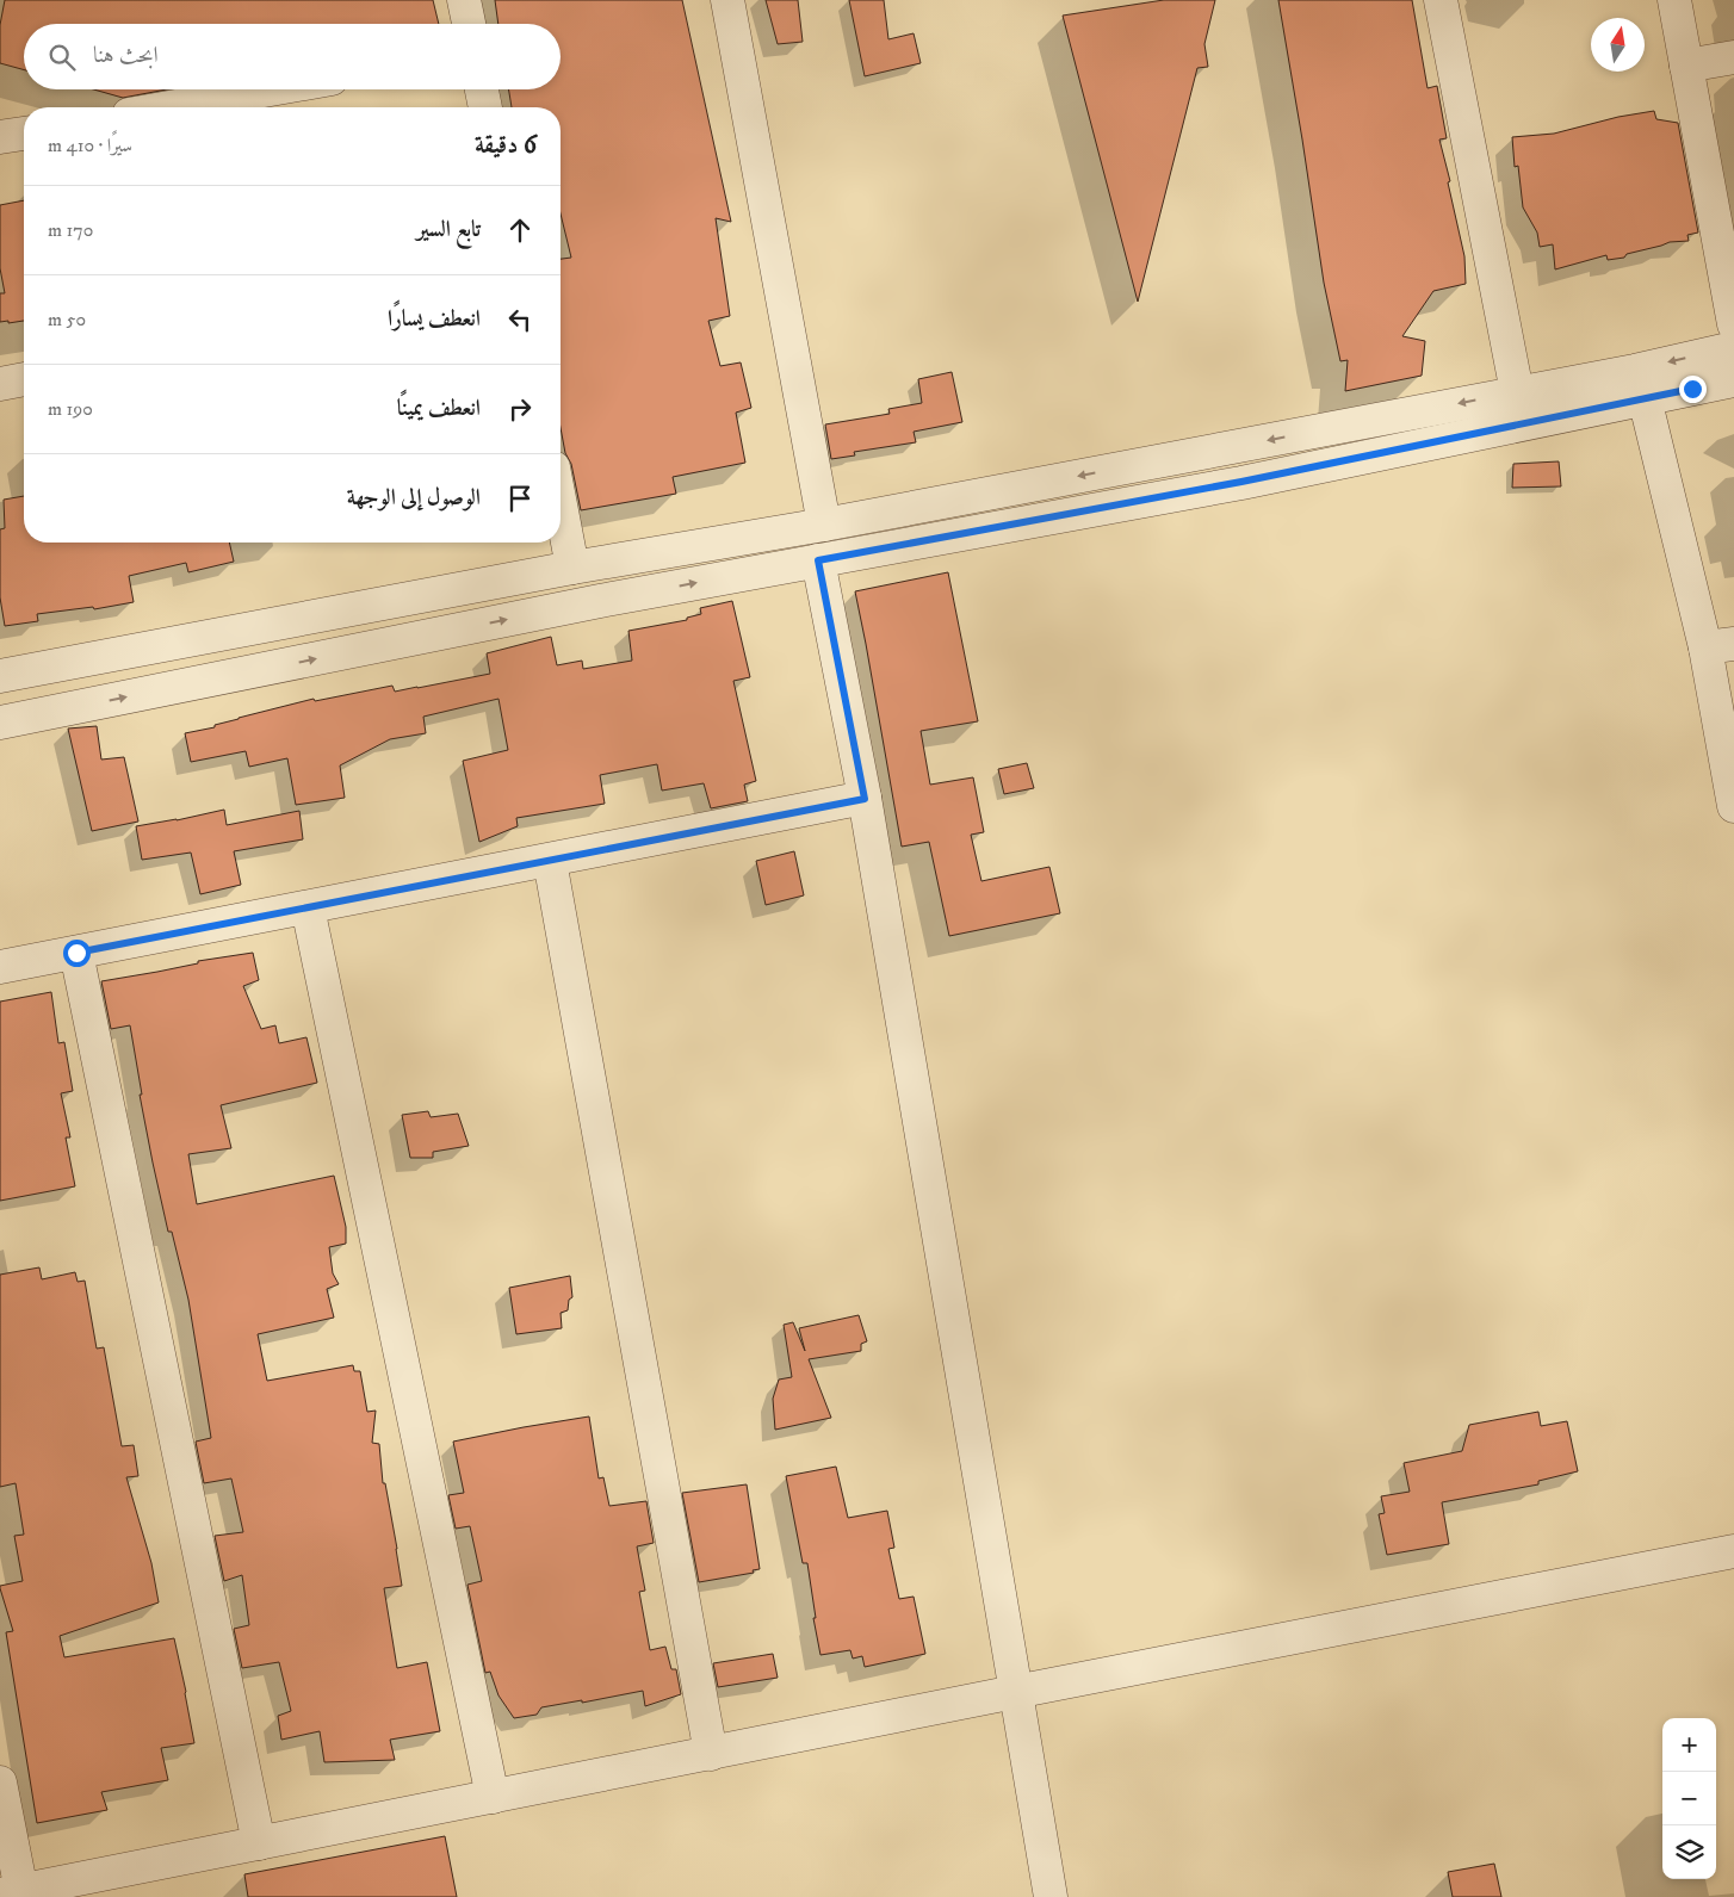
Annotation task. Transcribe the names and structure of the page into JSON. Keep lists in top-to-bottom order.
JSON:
{
  "north": "top",
  "page": {
    "search": "ابحث هنا",
    "heading": ["6 دقيقة", "سيرًا · 410 m"],
    "list": [
      ["تابع السير", "170 m"],
      ["انعطف يسارًا", "50 m"],
      ["انعطف يمينًا", "190 m"],
      "الوصول إلى الوجهة"
    ],
    "map_buttons": ["+", "−"]
  }
}
